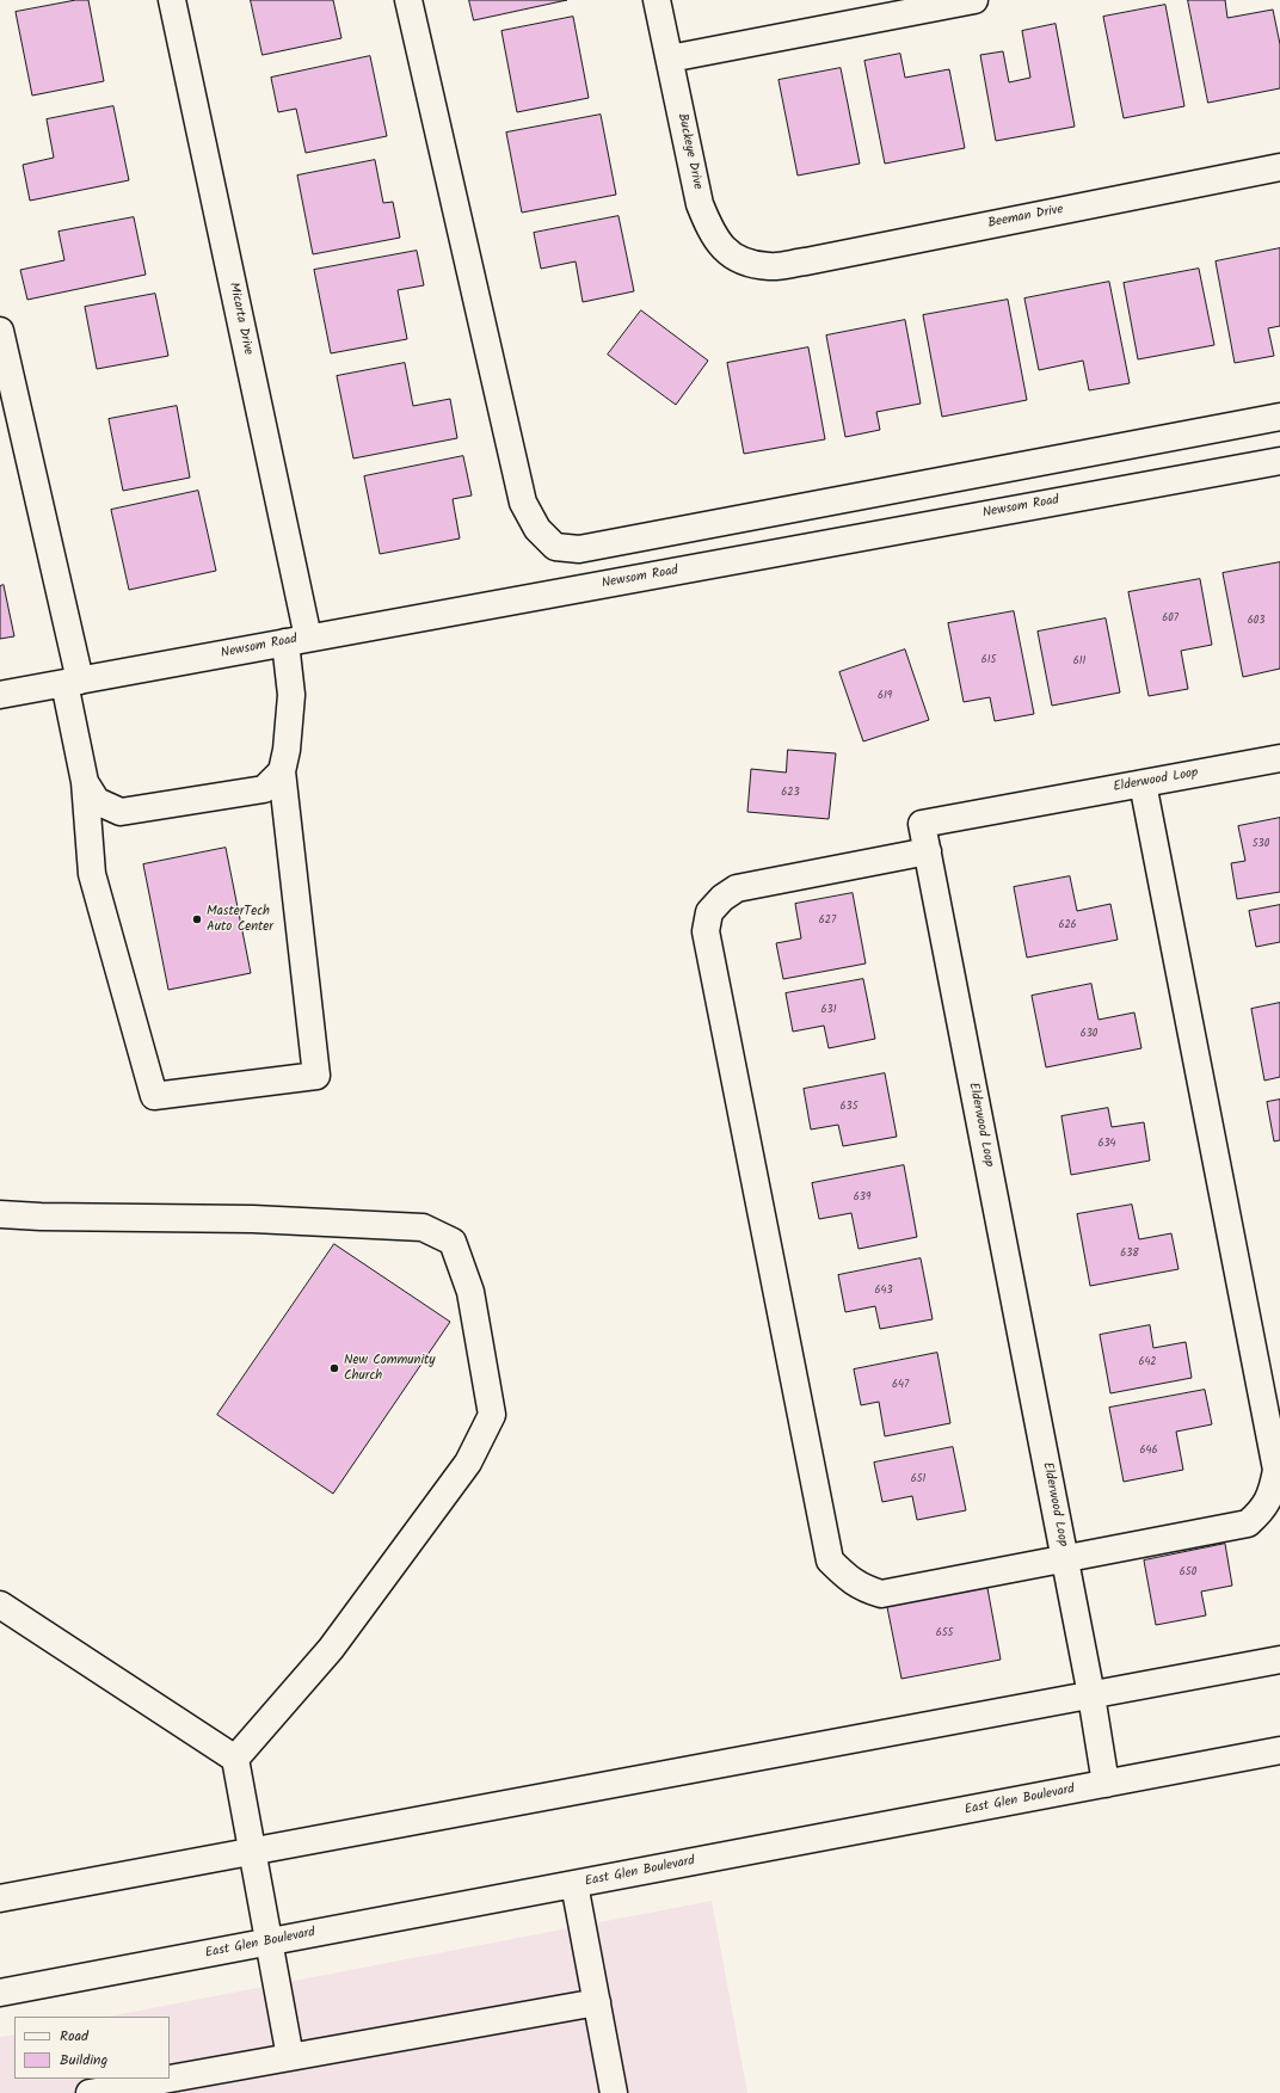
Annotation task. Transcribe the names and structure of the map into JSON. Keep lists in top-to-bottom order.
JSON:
{
  "streets": {
    "street": [
      "Buckeye Drive",
      "Beeman Drive",
      "Micarta Drive",
      "Newsom Road",
      "Elderwood Loop",
      "East Glen Boulevard"
    ]
  },
  "crossings": [
    ["Buckeye Drive", "Beeman Drive"],
    ["Micarta Drive", "Newsom Road"],
    ["Elderwood Loop", "East Glen Boulevard"]
  ],
  "places": ["MasterTech Auto Center", "New Community Church"],
  "house_numbers": [
    "607",
    "603",
    "615",
    "611",
    "619",
    "623",
    "530",
    "627",
    "626",
    "631",
    "630",
    "635",
    "634",
    "639",
    "638",
    "643",
    "642",
    "647",
    "646",
    "651",
    "650",
    "655"
  ],
  "legend": ["Road", "Building"]
}
